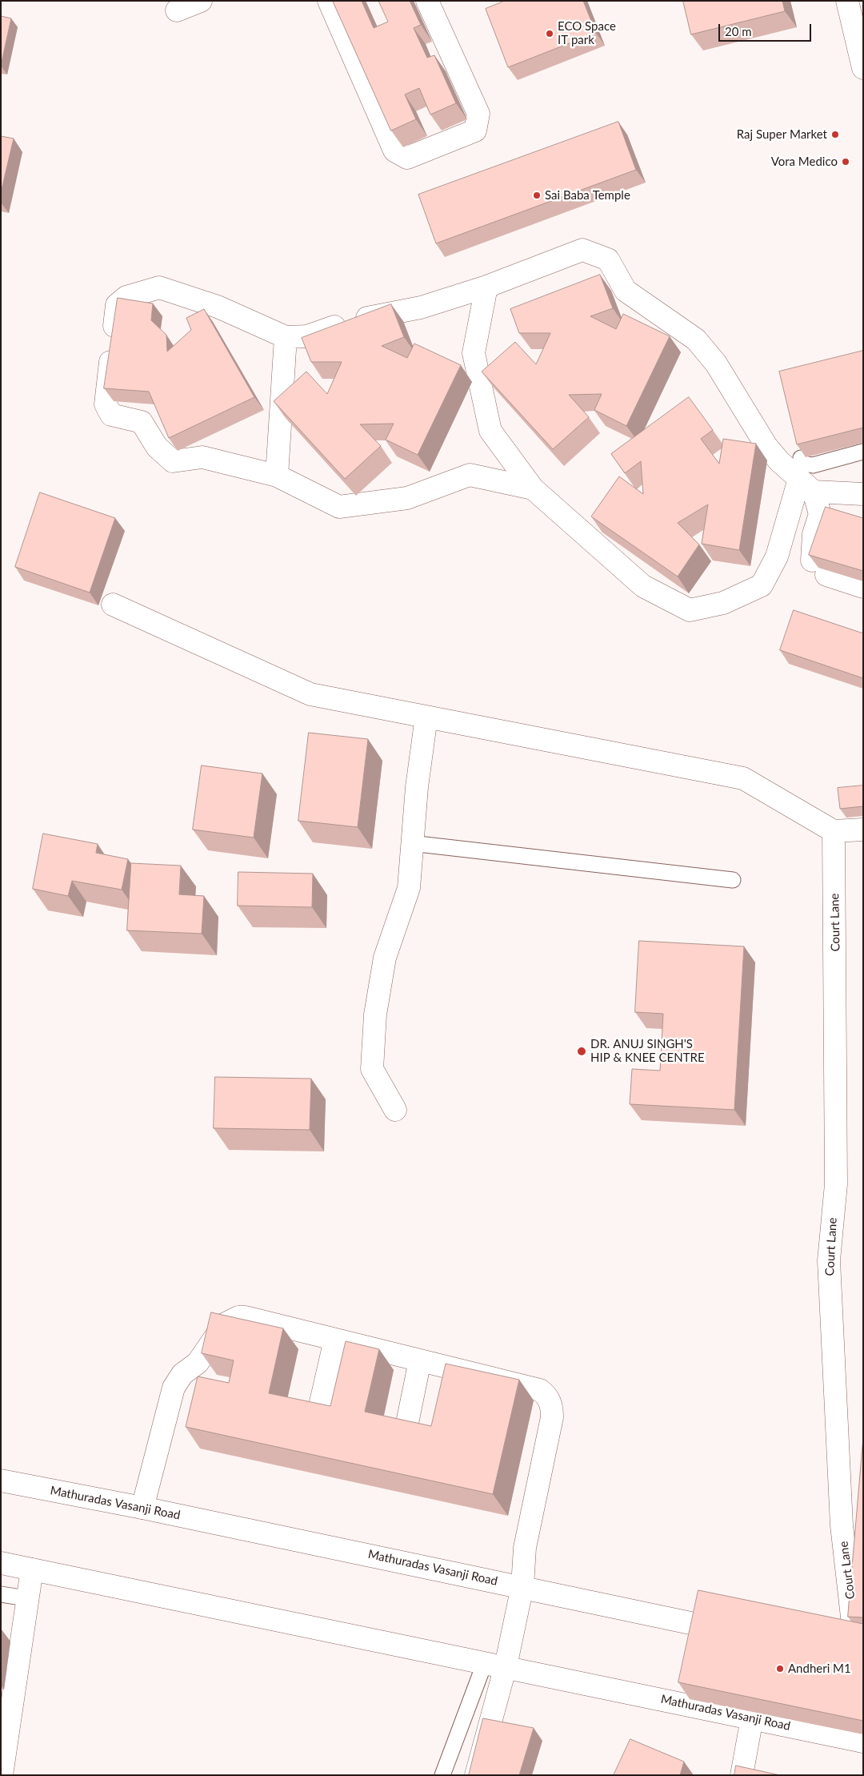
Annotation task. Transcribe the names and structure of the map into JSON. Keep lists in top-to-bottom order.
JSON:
{
  "streets": {
    "street": ["Court Lane", "Mathuradas Vasanji Road"]
  },
  "places": [
    "ECO Space IT park",
    "Raj Super Market",
    "Vora Medico",
    "Sai Baba Temple",
    "DR. ANUJ SINGH'S HIP & KNEE CENTRE",
    "Andheri M1"
  ],
  "scale_bar": "20 m"
}
